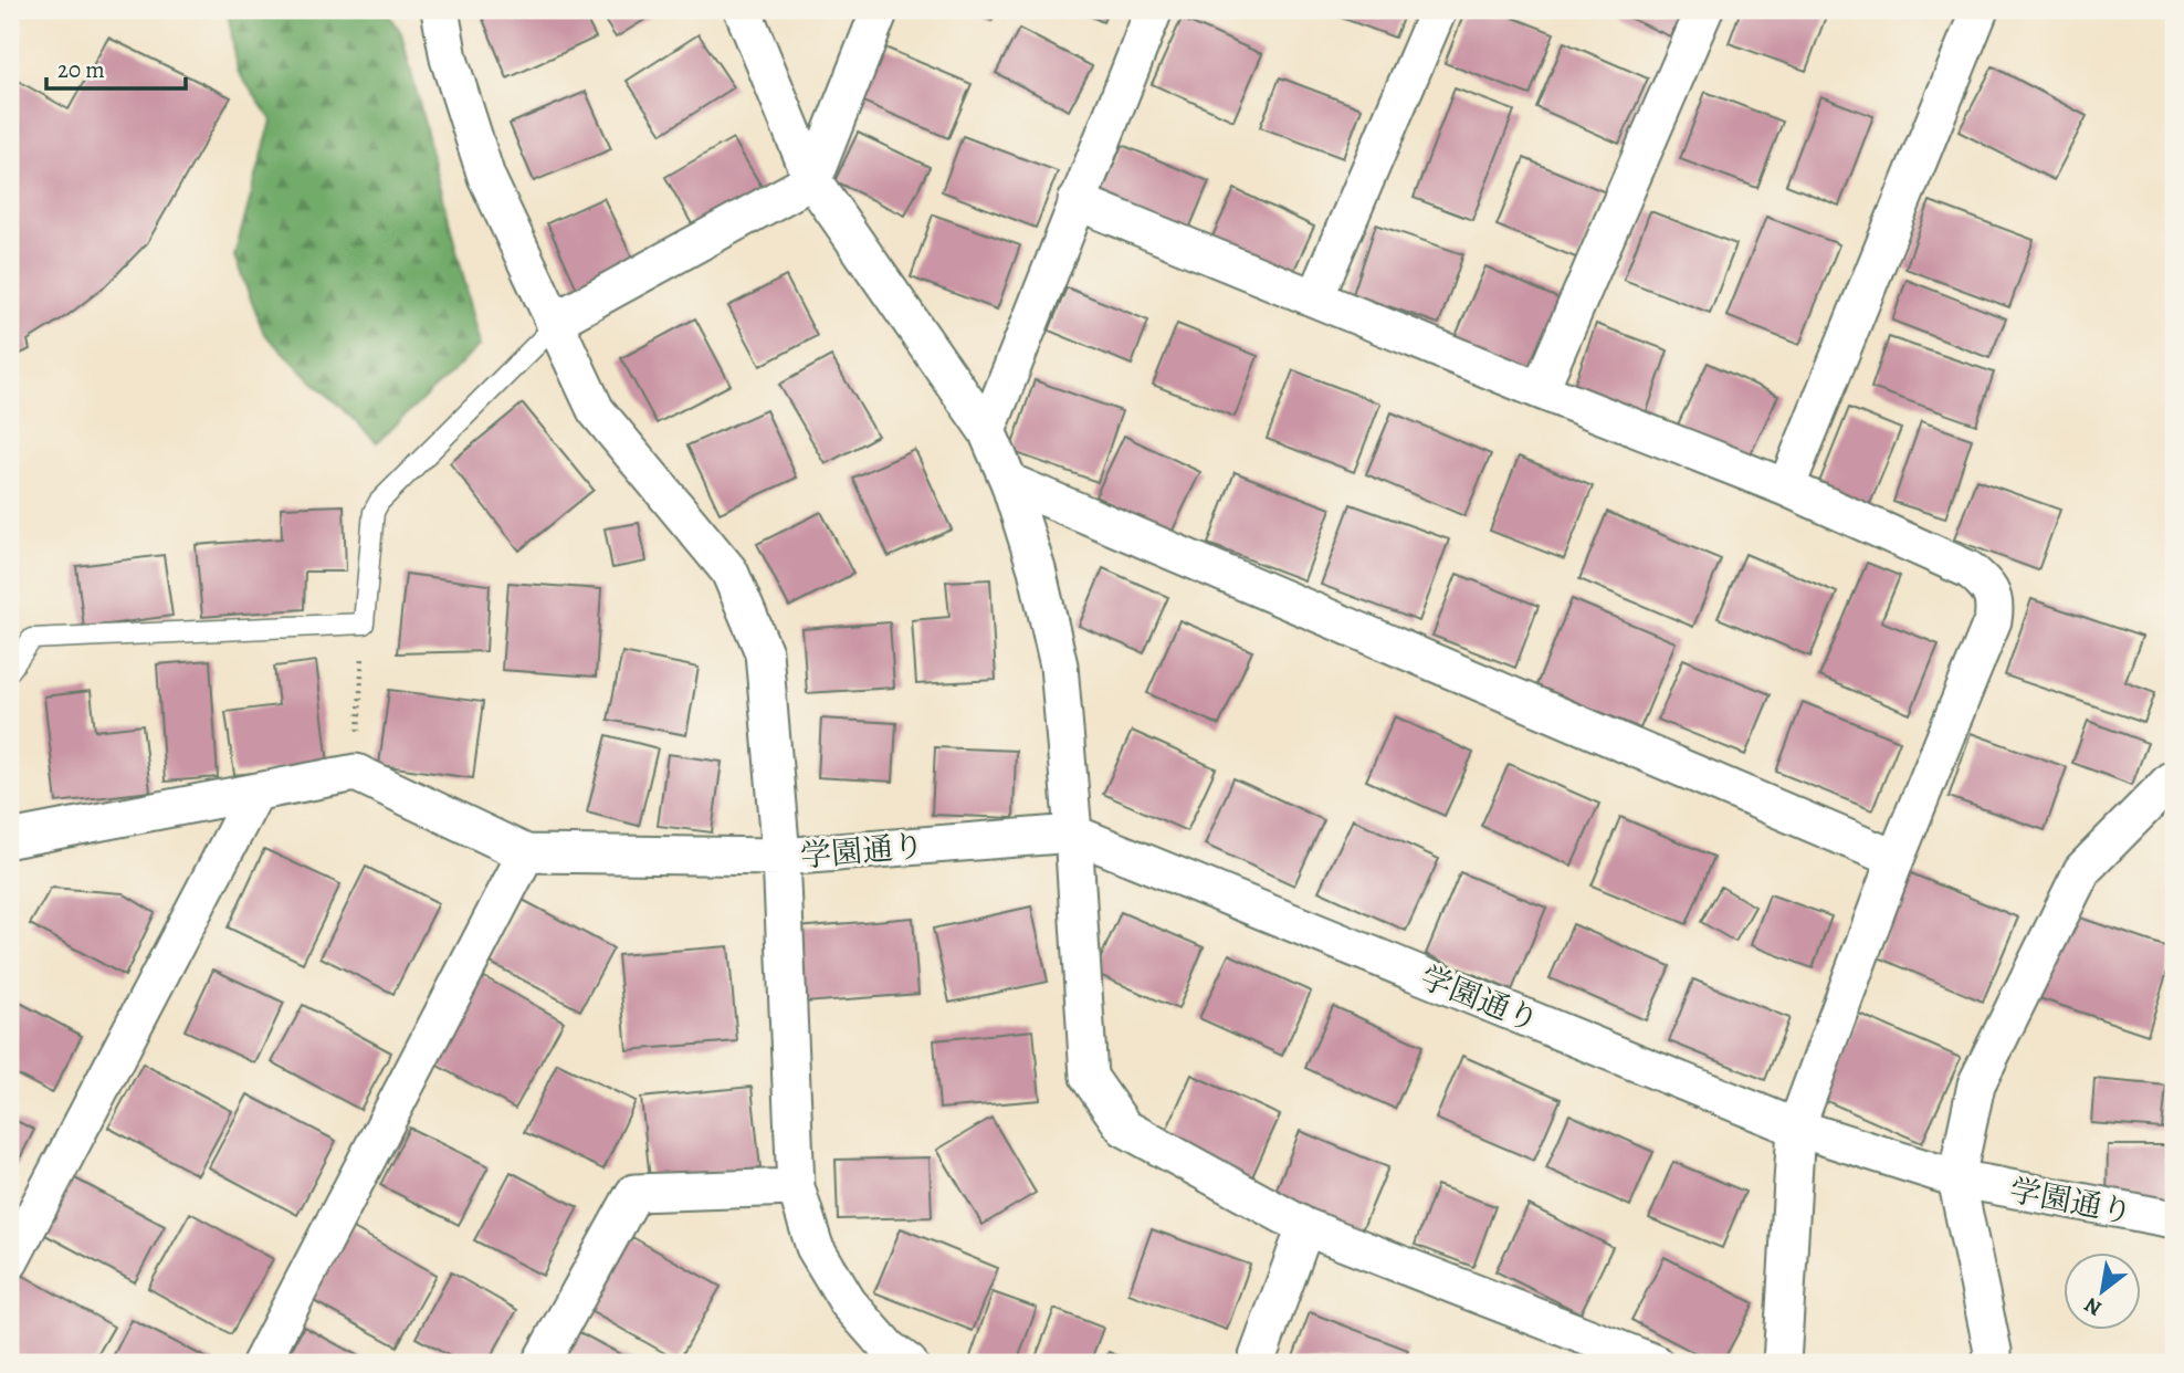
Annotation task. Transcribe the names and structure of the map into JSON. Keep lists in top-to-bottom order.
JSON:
{
  "streets": {
    "street": ["学園通り"]
  },
  "scale_bar": "20 m",
  "north": "bottom left"
}
